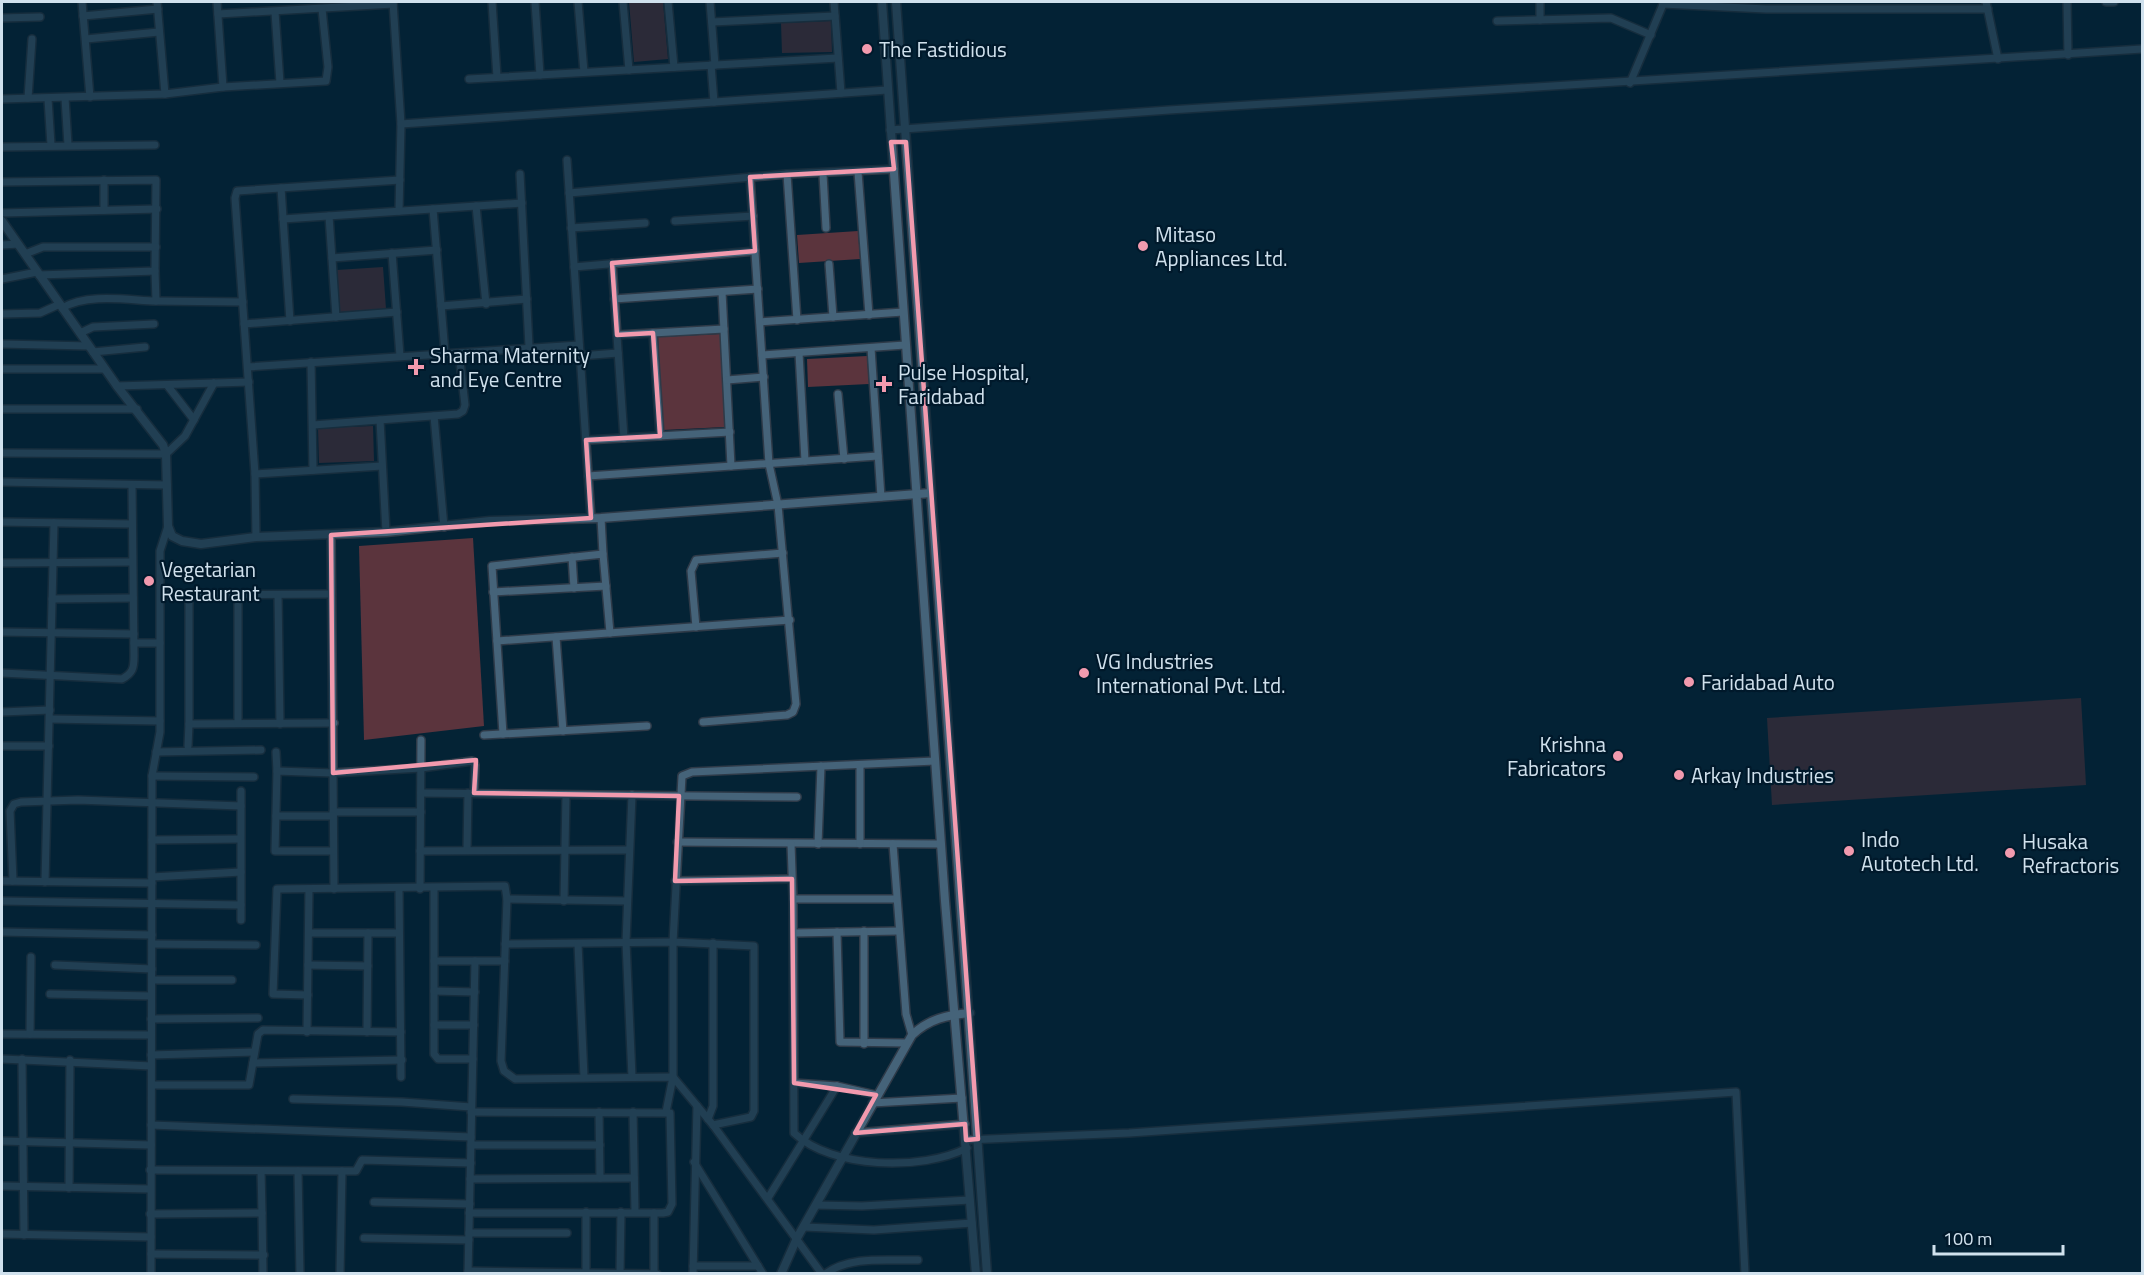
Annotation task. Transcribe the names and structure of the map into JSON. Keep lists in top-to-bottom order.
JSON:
{
  "places": {
    "other": [
      "The Fastidious",
      "Mitaso Appliances Ltd.",
      "Vegetarian Restaurant",
      "VG Industries International Pvt. Ltd.",
      "Faridabad Auto",
      "Krishna Fabricators",
      "Arkay Industries",
      "Indo Autotech Ltd.",
      "Husaka Refractoris"
    ],
    "health": ["Sharma Maternity and Eye Centre", "Pulse Hospital, Faridabad"]
  },
  "scale_bar": "100 m"
}
